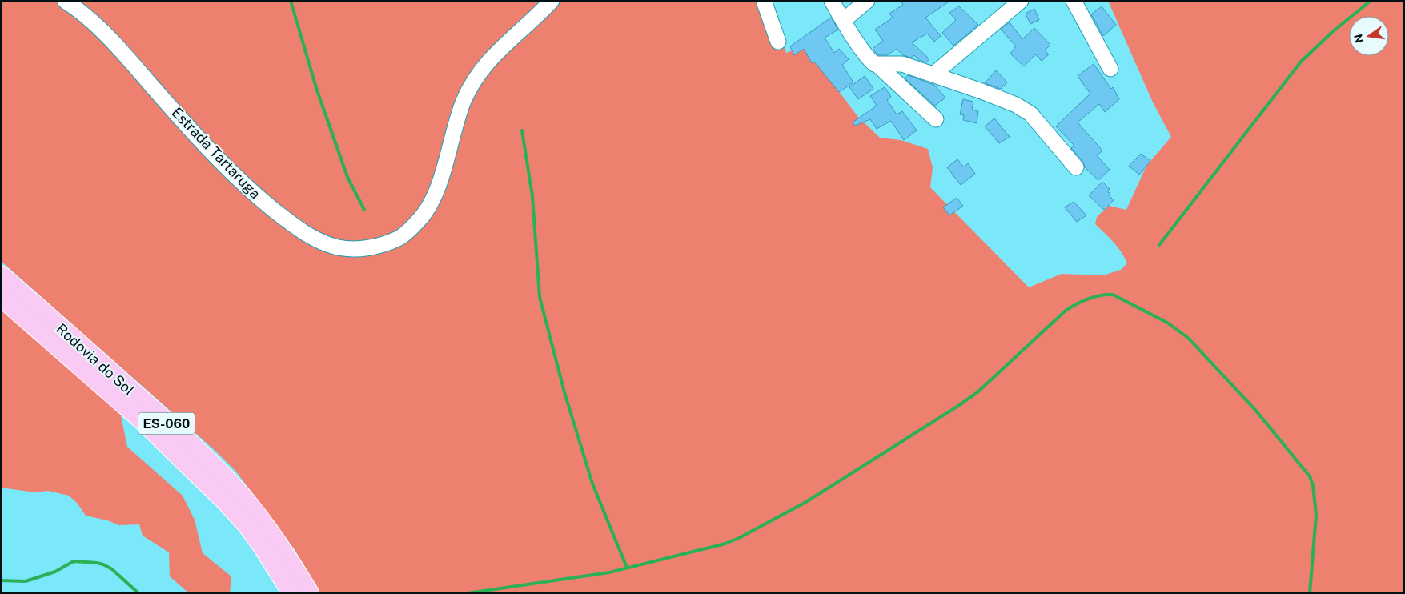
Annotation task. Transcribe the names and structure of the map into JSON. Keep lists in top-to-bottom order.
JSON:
{
  "streets": {
    "main road": ["Rodovia do Sol", "ES-060"],
    "street": ["Estrada Tartaruga"]
  },
  "north": "left"
}
